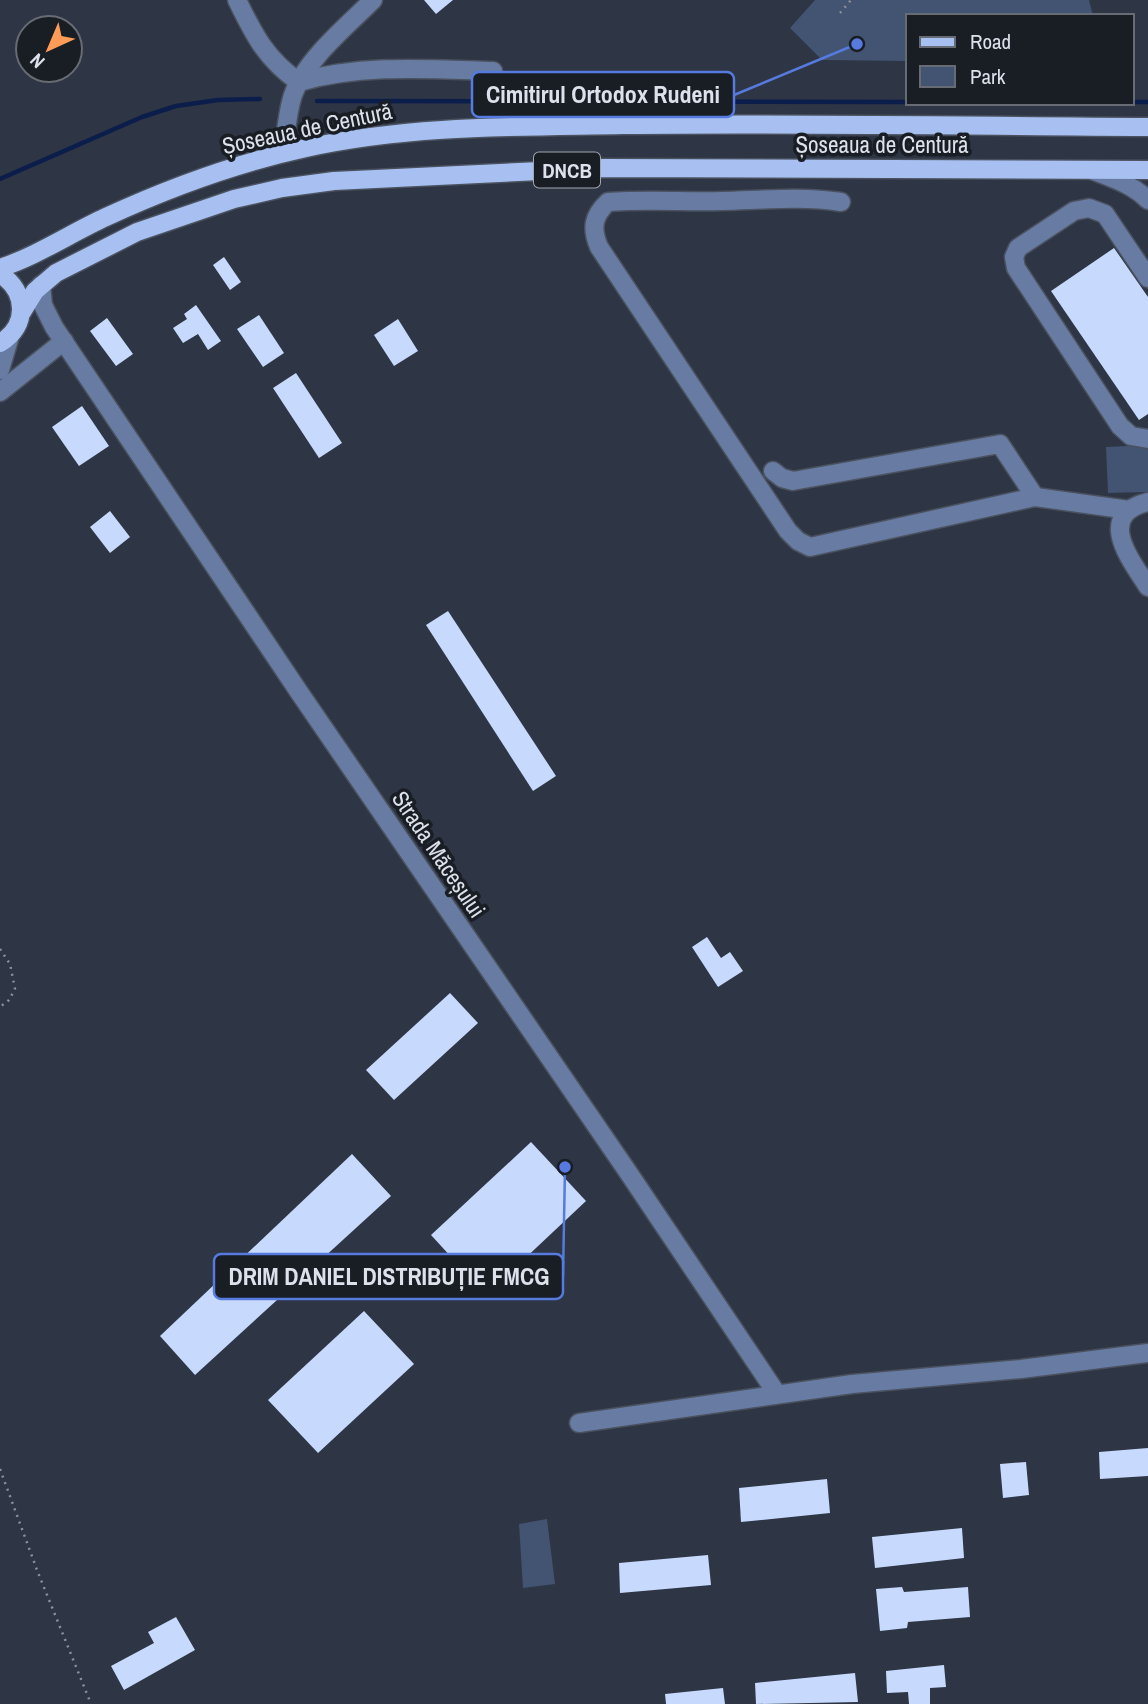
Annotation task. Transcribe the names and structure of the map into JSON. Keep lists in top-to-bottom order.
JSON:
{
  "streets": {
    "main road": ["Șoseaua de Centură", "DNCB"],
    "street": ["Strada Măceșului"]
  },
  "crossings": [
    ["Șoseaua de Centură", "Strada Măceșului"]
  ],
  "places": ["Cimitirul Ortodox Rudeni", "DRIM DANIEL DISTRIBUȚIE FMCG"],
  "legend": ["Road", "Park"],
  "north": "bottom left"
}
